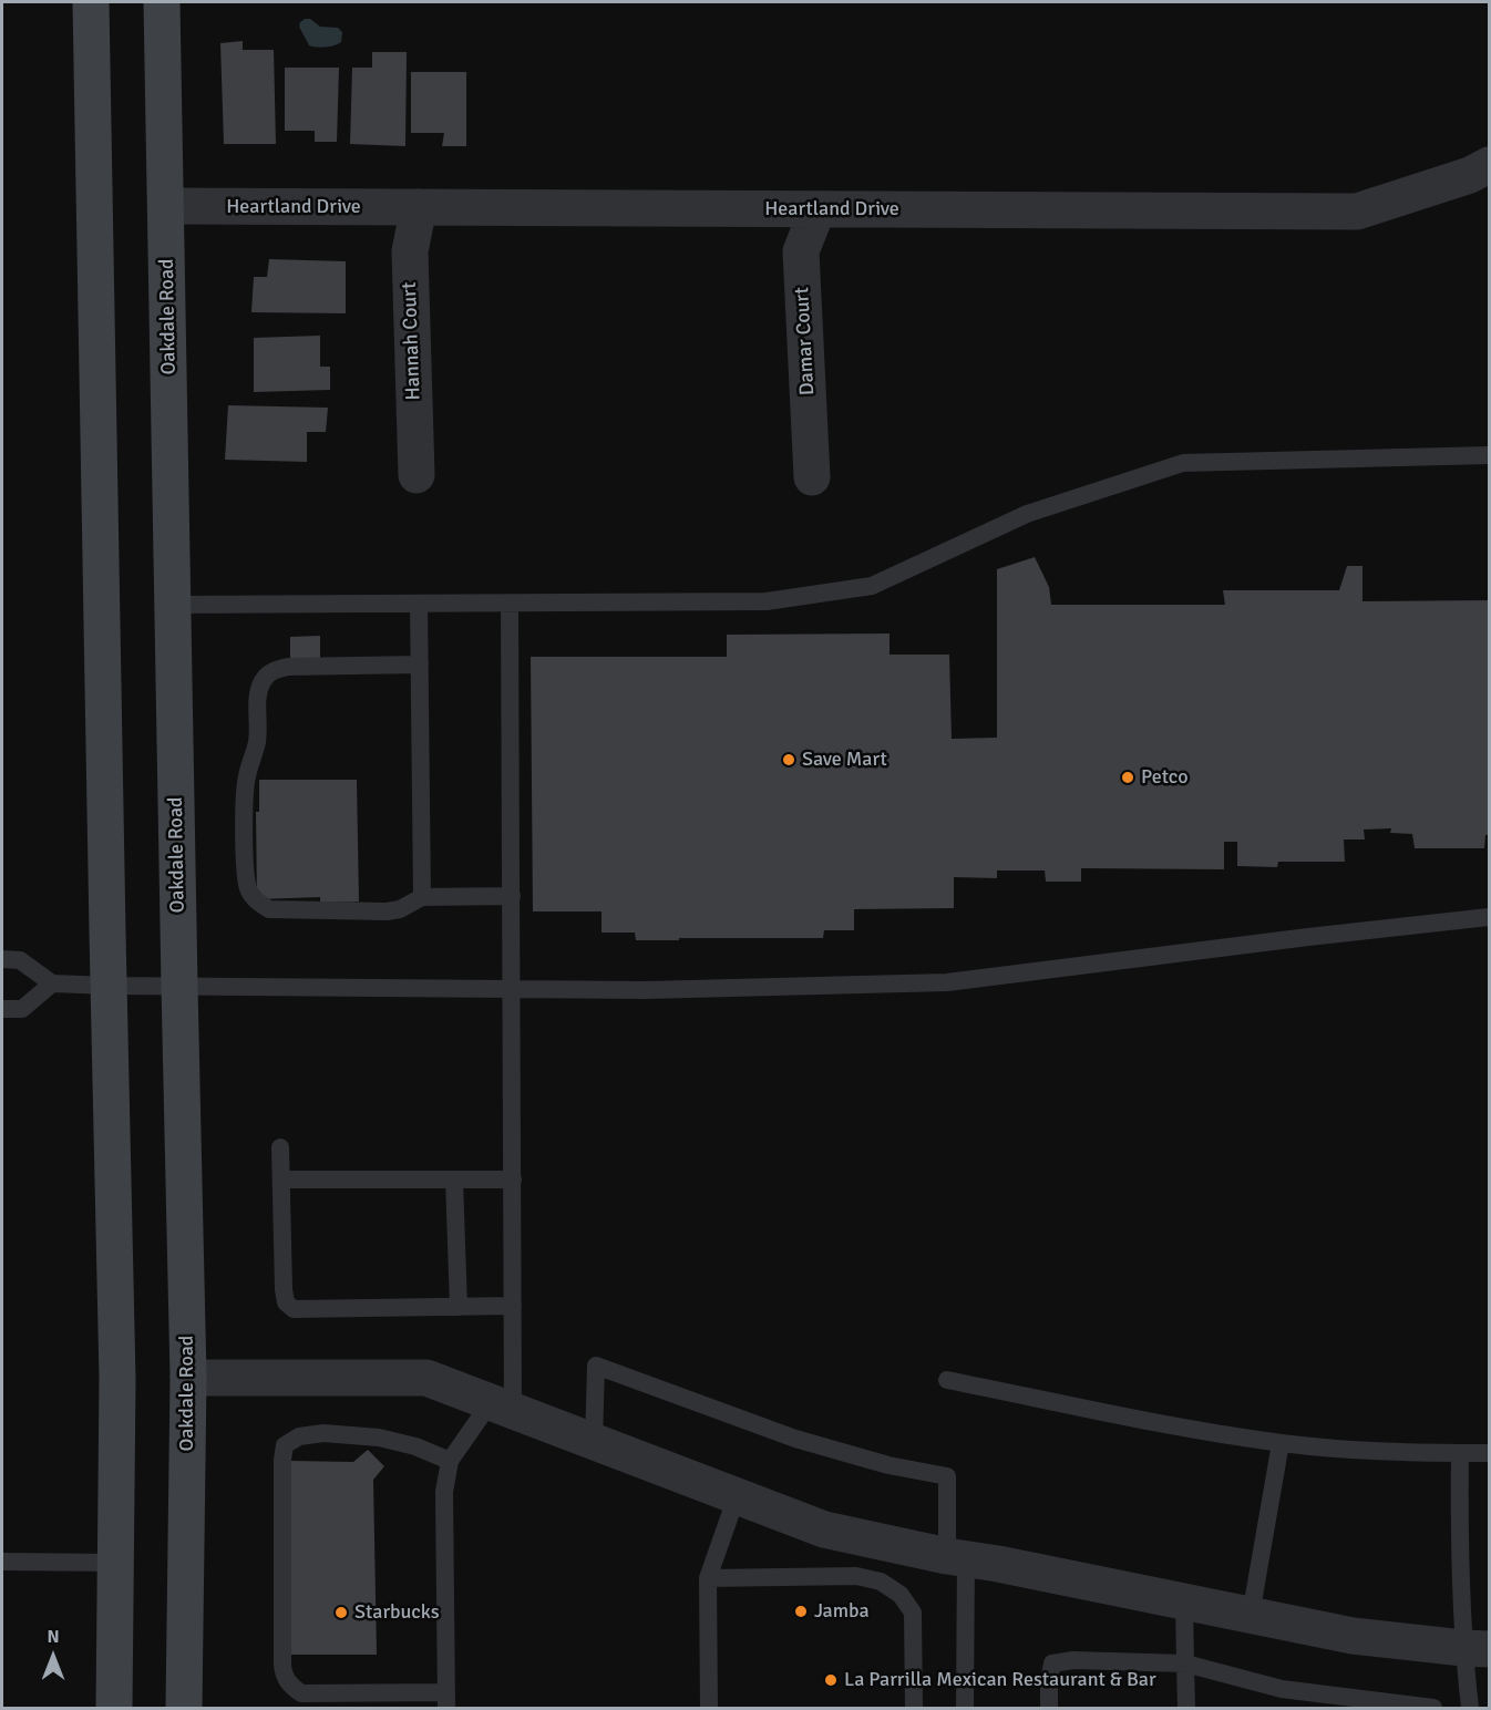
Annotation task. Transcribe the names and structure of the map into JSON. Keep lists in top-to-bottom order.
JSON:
{
  "streets": {
    "main road": ["Oakdale Road"],
    "street": ["Heartland Drive", "Hannah Court", "Damar Court"]
  },
  "crossings": [
    ["Heartland Drive", "Oakdale Road"],
    ["Heartland Drive", "Hannah Court"],
    ["Heartland Drive", "Damar Court"]
  ],
  "places": [
    "Save Mart",
    "Petco",
    "Jamba",
    "Starbucks",
    "La Parrilla Mexican Restaurant & Bar"
  ],
  "north": "top"
}
